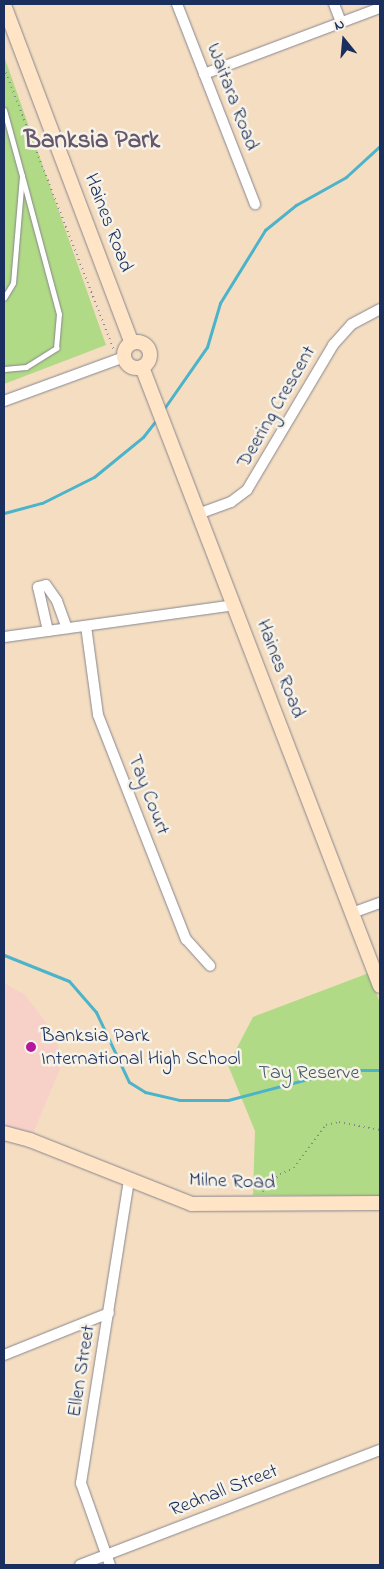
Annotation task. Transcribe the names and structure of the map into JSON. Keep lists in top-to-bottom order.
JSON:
{
  "streets": {
    "main road": ["Haines Road", "Milne Road"],
    "street": [
      "Waitara Road",
      "Deering Crescent",
      "Tay Court",
      "Ellen Street",
      "Rednall Street"
    ]
  },
  "crossings": [
    ["Haines Road", "Deering Crescent"],
    ["Milne Road", "Ellen Street"],
    ["Ellen Street", "Rednall Street"]
  ],
  "districts": ["Banksia Park"],
  "parks": ["Tay Reserve"],
  "places": ["Banksia Park International High School"],
  "north": "top"
}
